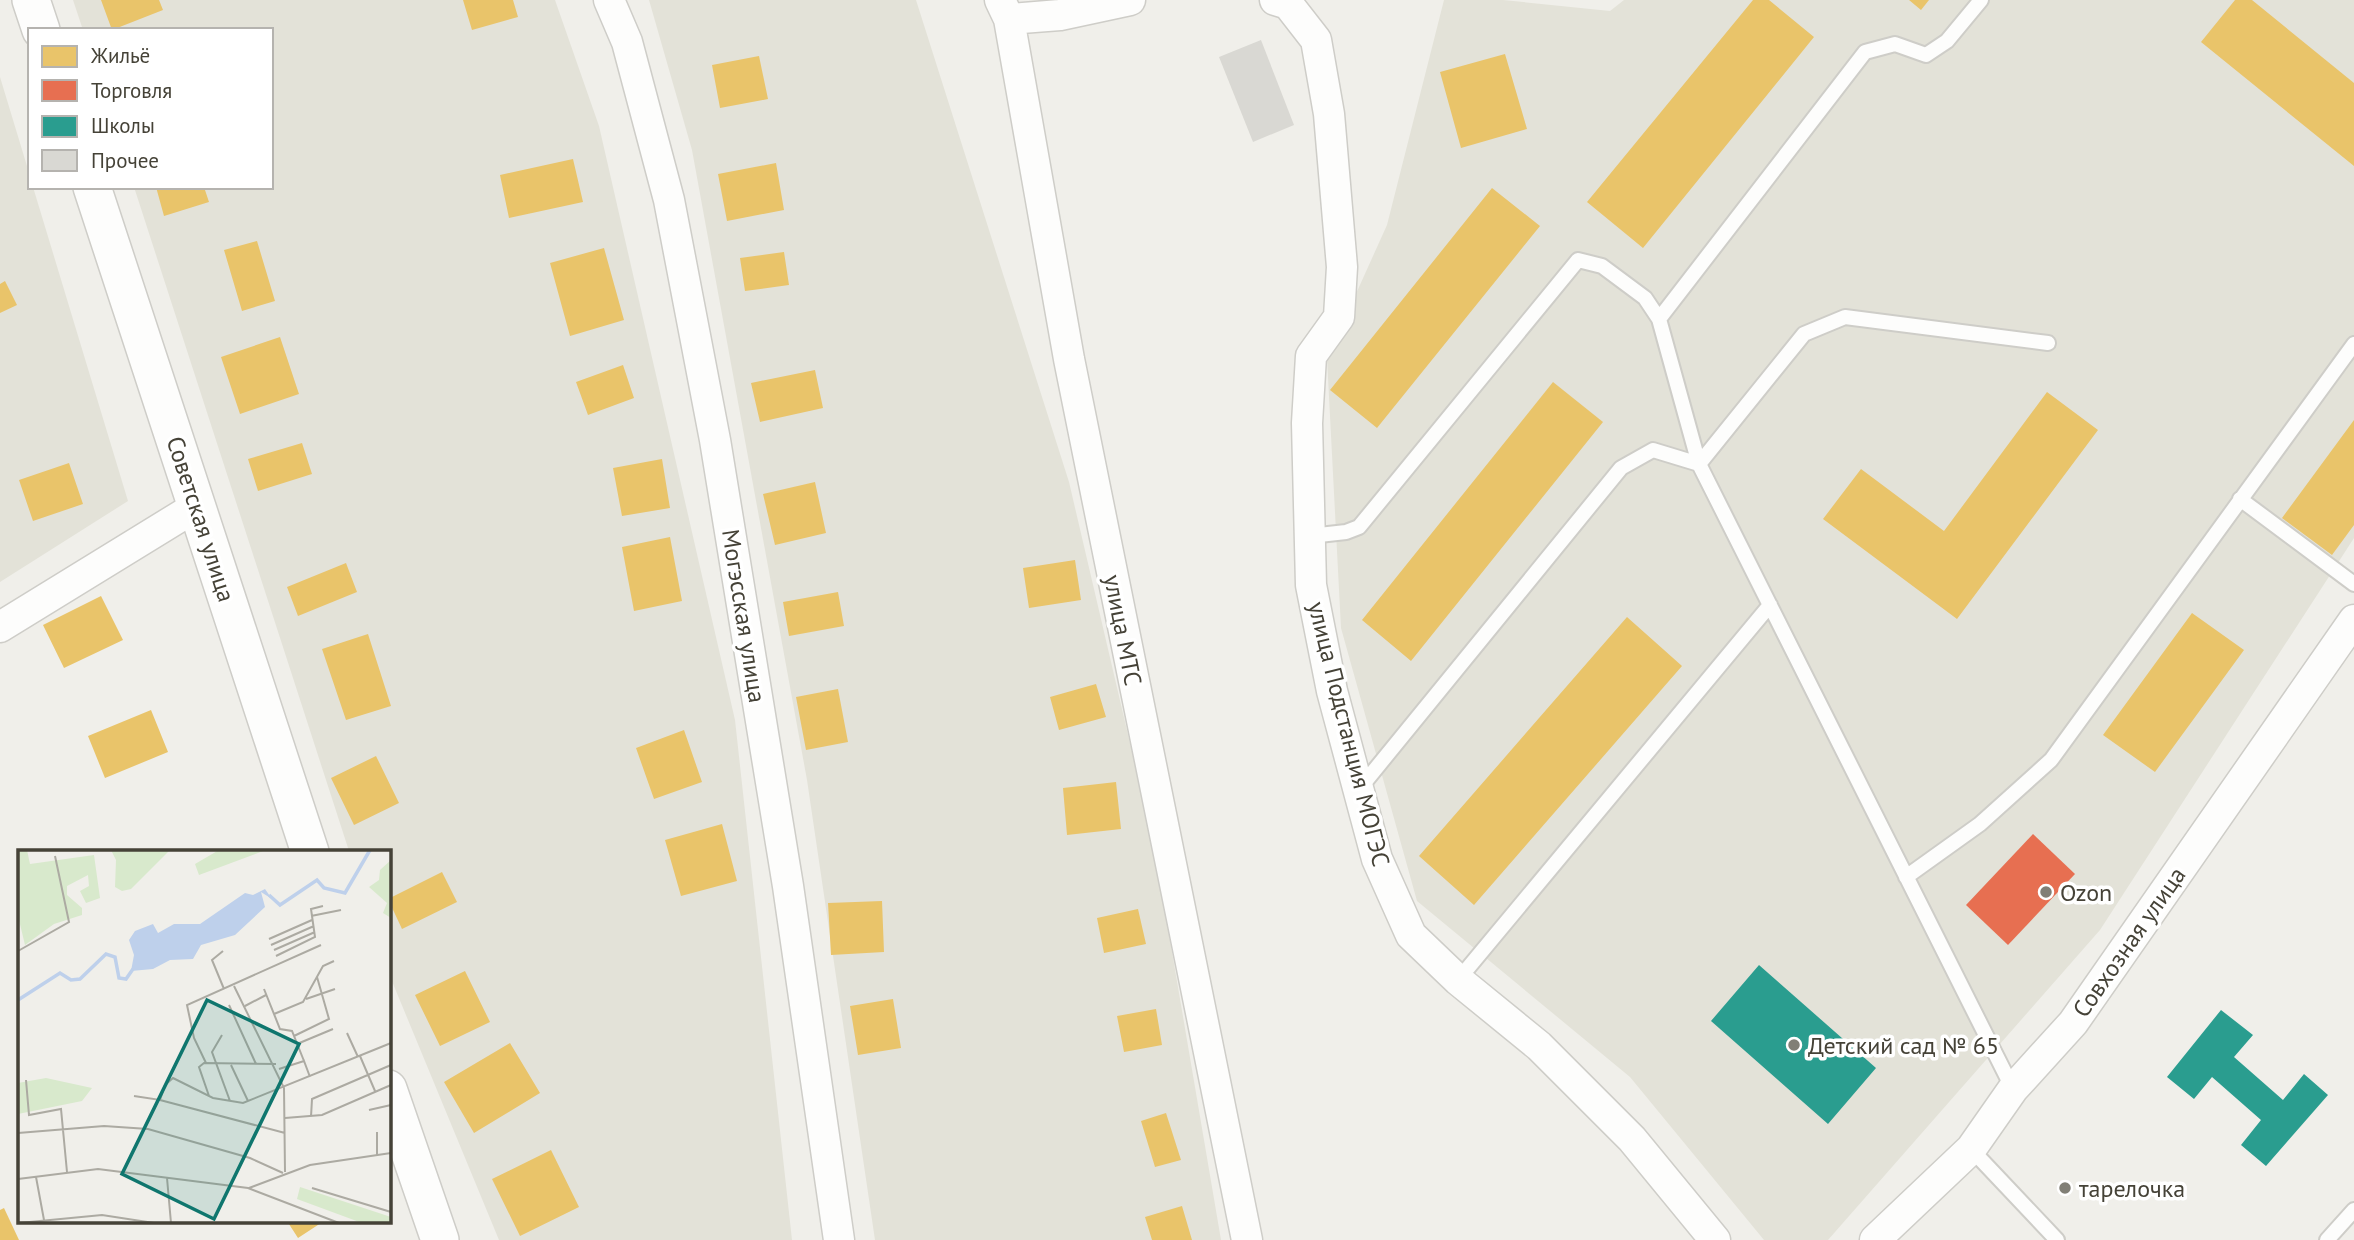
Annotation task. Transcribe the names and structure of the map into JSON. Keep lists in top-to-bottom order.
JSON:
{
  "streets": {
    "street": [
      "Советская улица",
      "Могэсская улица",
      "улица МТС",
      "улица Подстанция МОГЭС",
      "Совхозная улица"
    ]
  },
  "places": ["Ozon", "Детский сад № 65", "тарелочка"],
  "legend": [
    "Жильё",
    "Торговля",
    "Школы",
    "Прочее"
  ]
}
